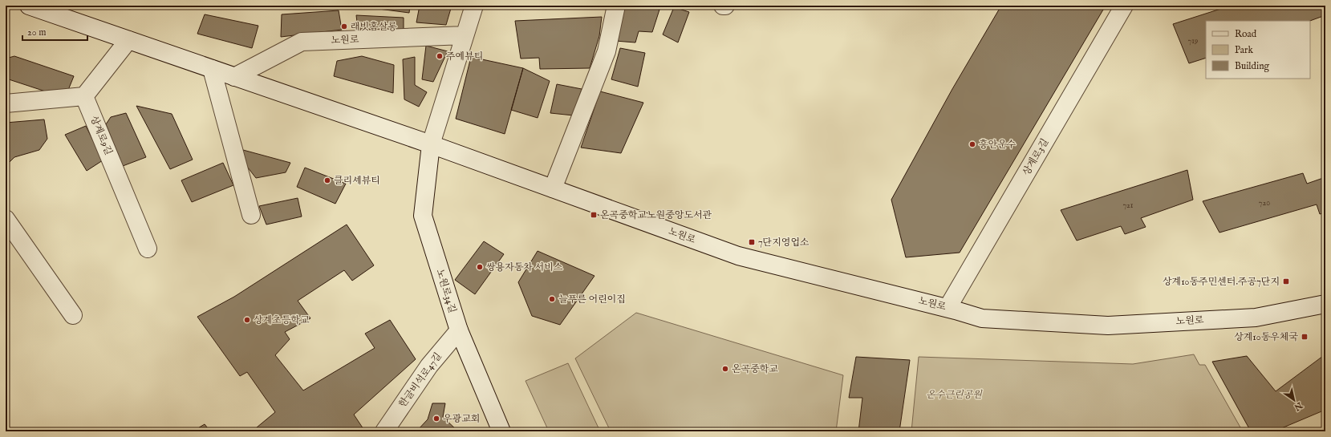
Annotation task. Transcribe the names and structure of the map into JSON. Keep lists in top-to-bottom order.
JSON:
{
  "streets": {
    "street": [
      "노원로",
      "상계로9길",
      "상계로3길",
      "노원로34길",
      "한글비석로47길"
    ]
  },
  "crossings": [
    ["노원로", "상계로3길"],
    ["노원로", "노원로34길"],
    ["노원로34길", "한글비석로47길"]
  ],
  "parks": ["온수근린공원"],
  "places": {
    "other": [
      "래빗홈살롱",
      "주예뷰티",
      "흥안운수",
      "클리셰뷰티",
      "쌍용자동차 서비스",
      "늘푸른 어린이집",
      "상계초등학교",
      "온곡중학교",
      "우광교회"
    ],
    "transit": [
      "온곡중학교노원중앙도서관",
      "7단지영업소",
      "상계10동주민센터.주공7단지",
      "상계10동우체국"
    ]
  },
  "house_numbers": ["719", "720", "721"],
  "legend": ["Road", "Park", "Building"],
  "scale_bar": "20 m",
  "north": "bottom right"
}
